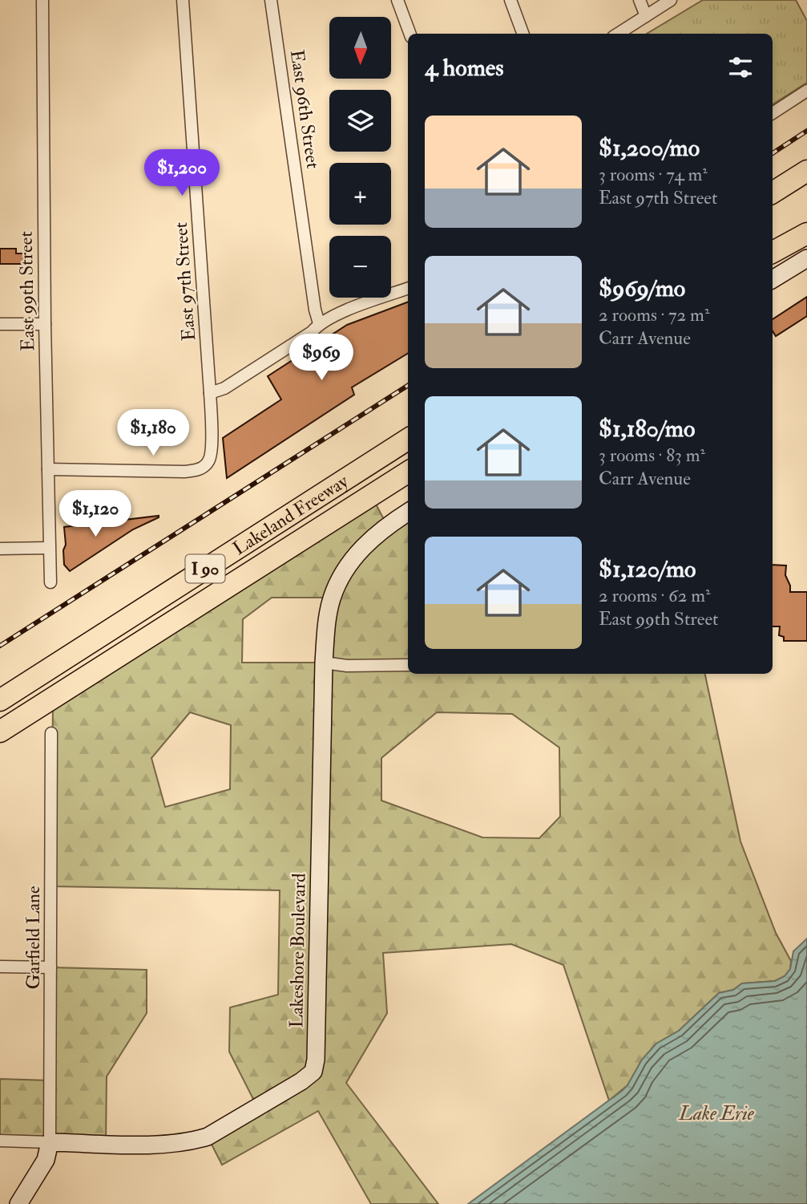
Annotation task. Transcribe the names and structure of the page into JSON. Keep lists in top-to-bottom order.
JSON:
{
  "streets": {
    "highway": ["Lakeland Freeway", "I 90"],
    "street": [
      "East 96th Street",
      "East 97th Street",
      "East 99th Street",
      "Garfield Lane",
      "Lakeshore Boulevard"
    ]
  },
  "crossings": [
    ["East 97th Street", "East 99th Street"],
    ["Garfield Lane", "Lakeshore Boulevard"]
  ],
  "water": ["Lake Erie"],
  "north": "bottom",
  "page": {
    "map_buttons": ["+", "−"],
    "heading": "4 homes",
    "list": [
      {
        "name": "$1,200/mo",
        "note": "3 rooms · 74 m² · East 97th Street"
      },
      {
        "name": "$969/mo",
        "note": "2 rooms · 72 m² · Carr Avenue"
      },
      {
        "name": "$1,180/mo",
        "note": "3 rooms · 83 m² · Carr Avenue"
      },
      {
        "name": "$1,120/mo",
        "note": "2 rooms · 62 m² · East 99th Street"
      }
    ],
    "price": [
      "$1,200",
      "$969",
      "$1,180",
      "$1,120"
    ]
  }
}
